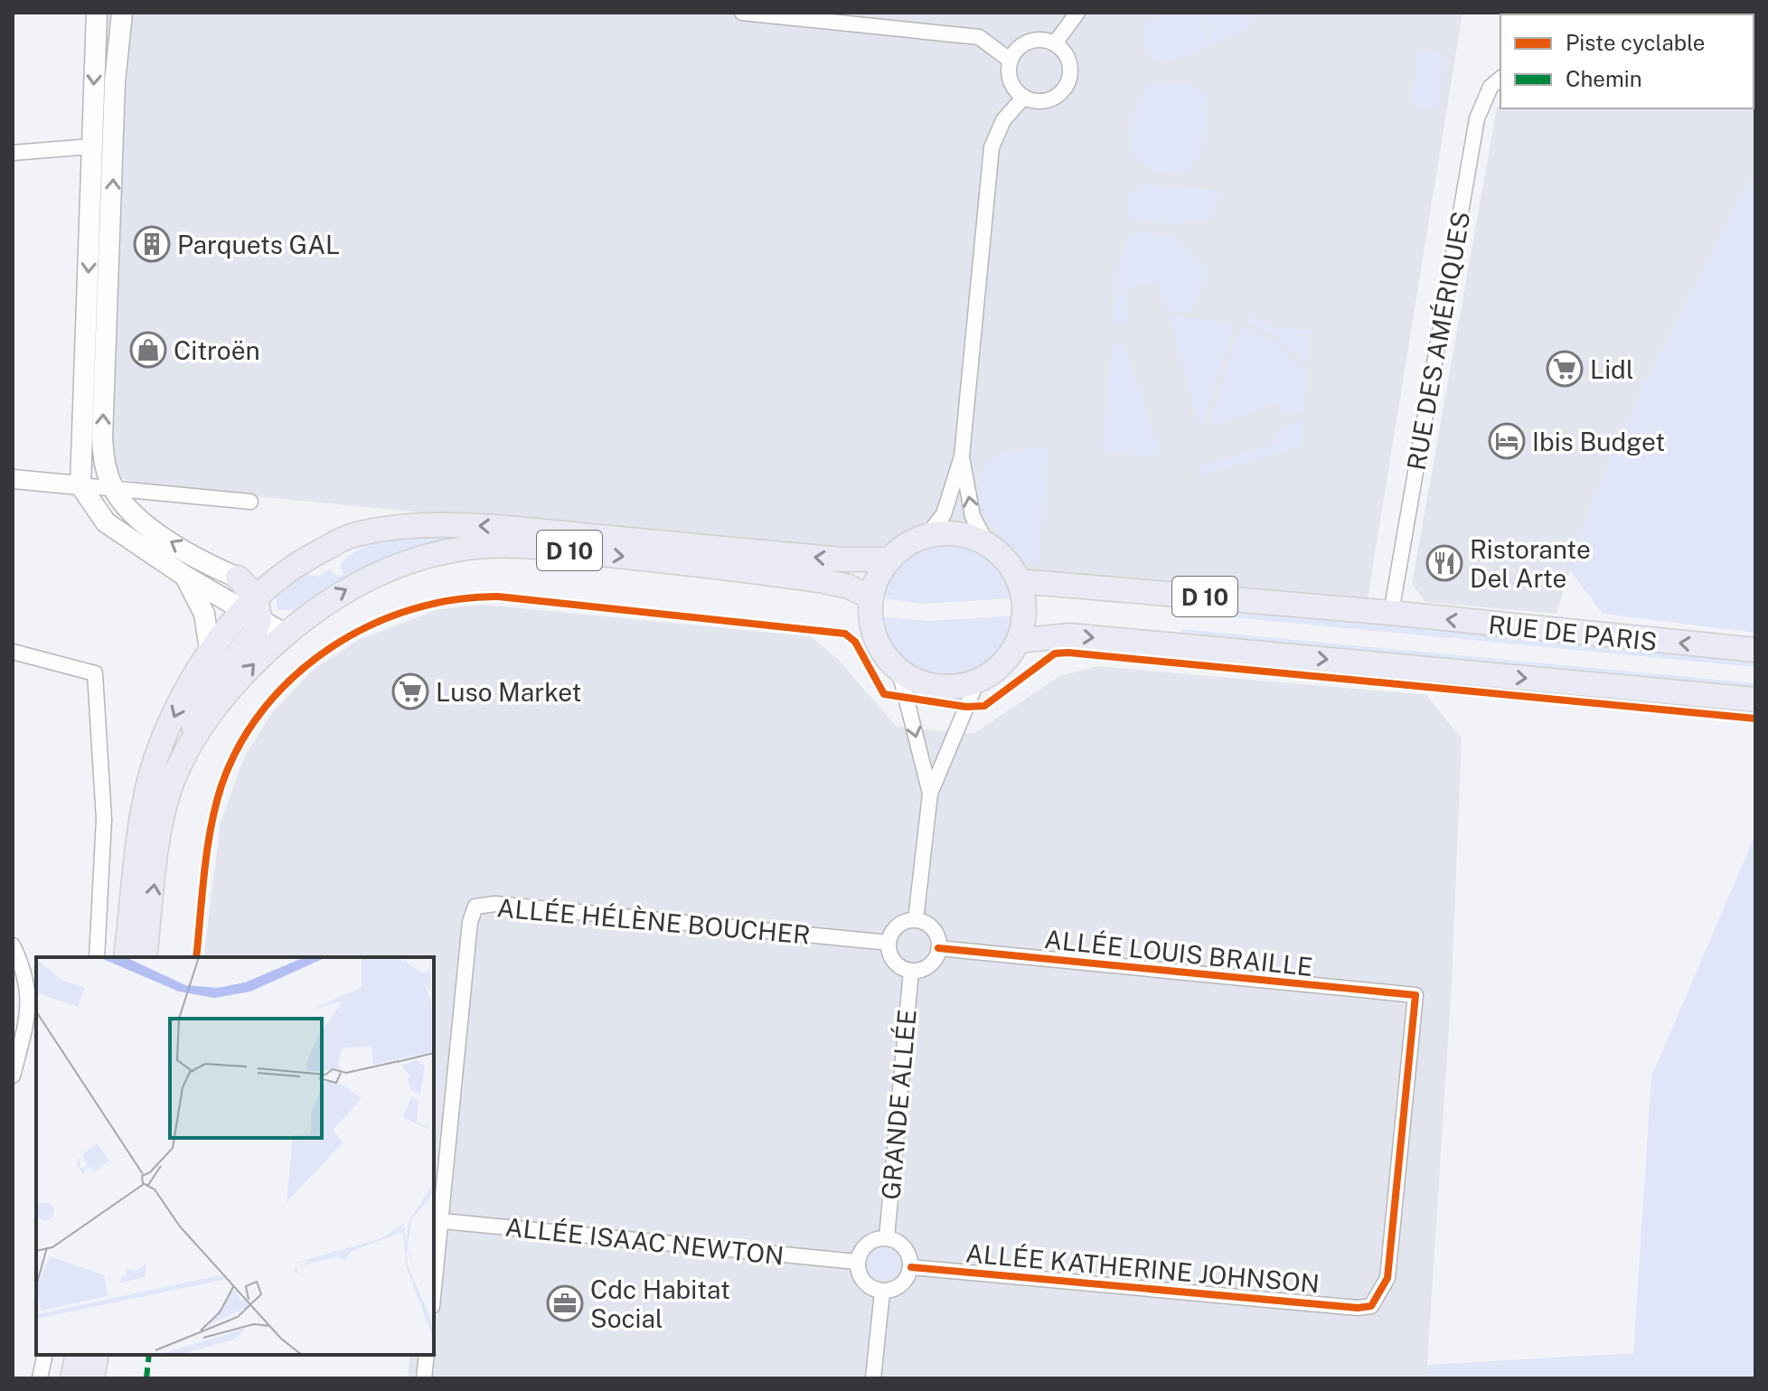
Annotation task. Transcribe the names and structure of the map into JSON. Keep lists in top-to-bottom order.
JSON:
{
  "streets": {
    "main road": ["D 10", "RUE DE PARIS"],
    "street": [
      "RUE DES AMÉRIQUES",
      "ALLÉE HÉLÈNE BOUCHER",
      "ALLÉE LOUIS BRAILLE",
      "GRANDE ALLÉE",
      "ALLÉE ISAAC NEWTON",
      "ALLÉE KATHERINE JOHNSON"
    ]
  },
  "crossings": [
    ["RUE DES AMÉRIQUES", "D 10"],
    ["RUE DES AMÉRIQUES", "RUE DE PARIS"],
    ["D 10", "RUE DE PARIS"],
    ["ALLÉE HÉLÈNE BOUCHER", "ALLÉE LOUIS BRAILLE"],
    ["ALLÉE HÉLÈNE BOUCHER", "GRANDE ALLÉE"],
    ["ALLÉE HÉLÈNE BOUCHER", "ALLÉE ISAAC NEWTON"],
    ["ALLÉE LOUIS BRAILLE", "GRANDE ALLÉE"],
    ["ALLÉE LOUIS BRAILLE", "ALLÉE KATHERINE JOHNSON"],
    ["GRANDE ALLÉE", "ALLÉE ISAAC NEWTON"],
    ["GRANDE ALLÉE", "ALLÉE KATHERINE JOHNSON"],
    ["ALLÉE ISAAC NEWTON", "ALLÉE KATHERINE JOHNSON"]
  ],
  "places": {
    "building": ["Parquets GAL"],
    "shop": ["Citroën"],
    "supermarket": ["Lidl", "Luso Market"],
    "hotel": ["Ibis Budget"],
    "restaurant": ["Ristorante Del Arte"],
    "office": ["Cdc Habitat Social"]
  },
  "legend": ["Piste cyclable", "Chemin"]
}
